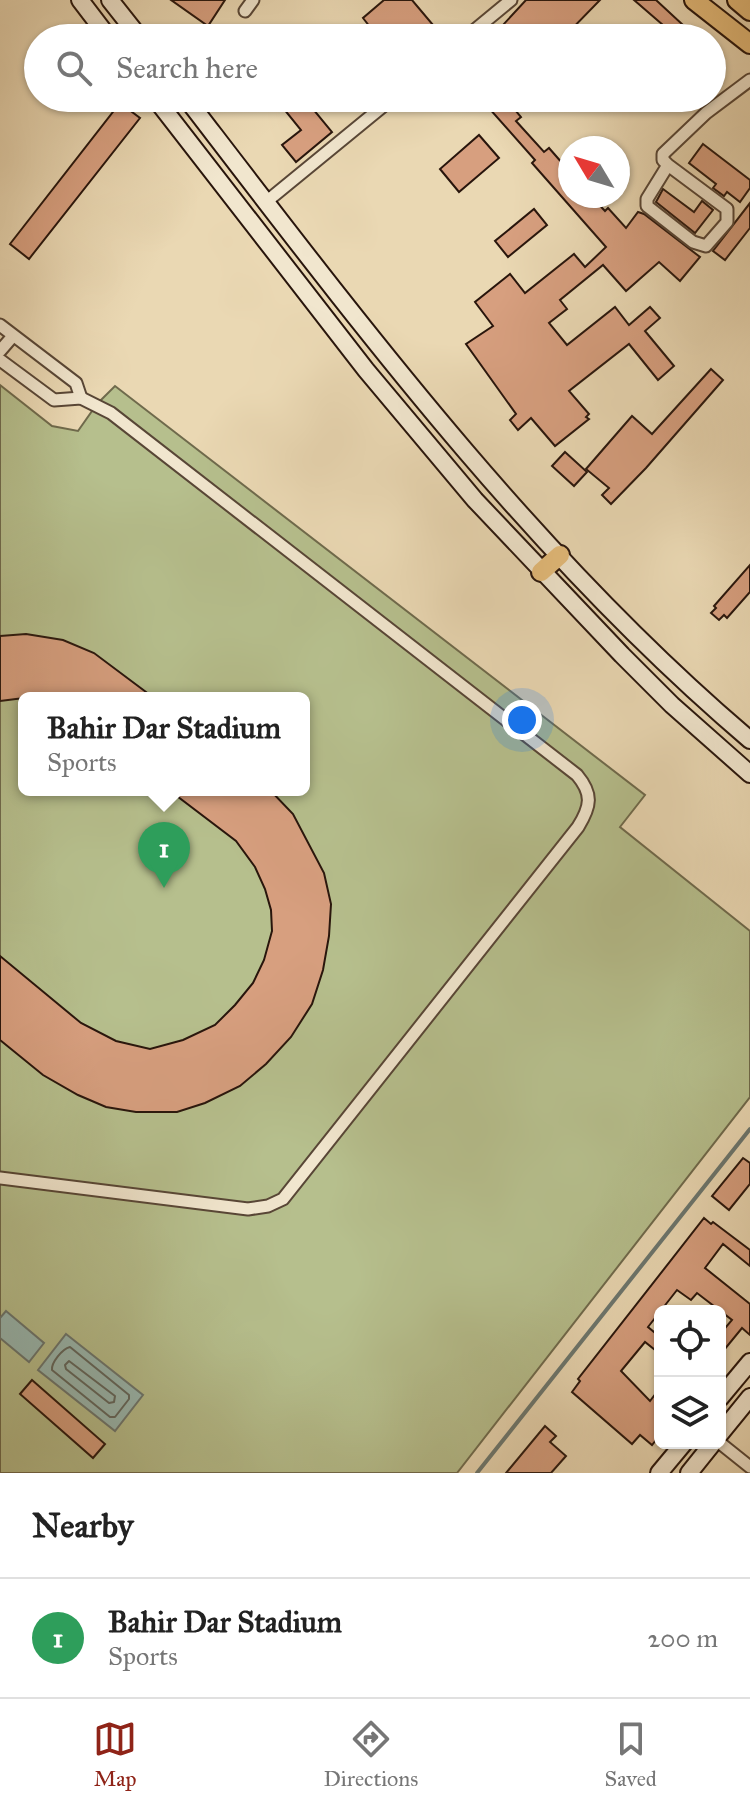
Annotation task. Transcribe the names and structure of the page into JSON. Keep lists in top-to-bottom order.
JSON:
{
  "north": "top left",
  "page": {
    "search": "Search here",
    "popup": ["Bahir Dar Stadium", "Sports"],
    "pins": "1",
    "heading": "Nearby",
    "list": [
      {
        "mark": "1",
        "name": "Bahir Dar Stadium",
        "note": "Sports",
        "value": "200 m"
      }
    ],
    "nav": ["Map", "Directions", "Saved"]
  }
}
